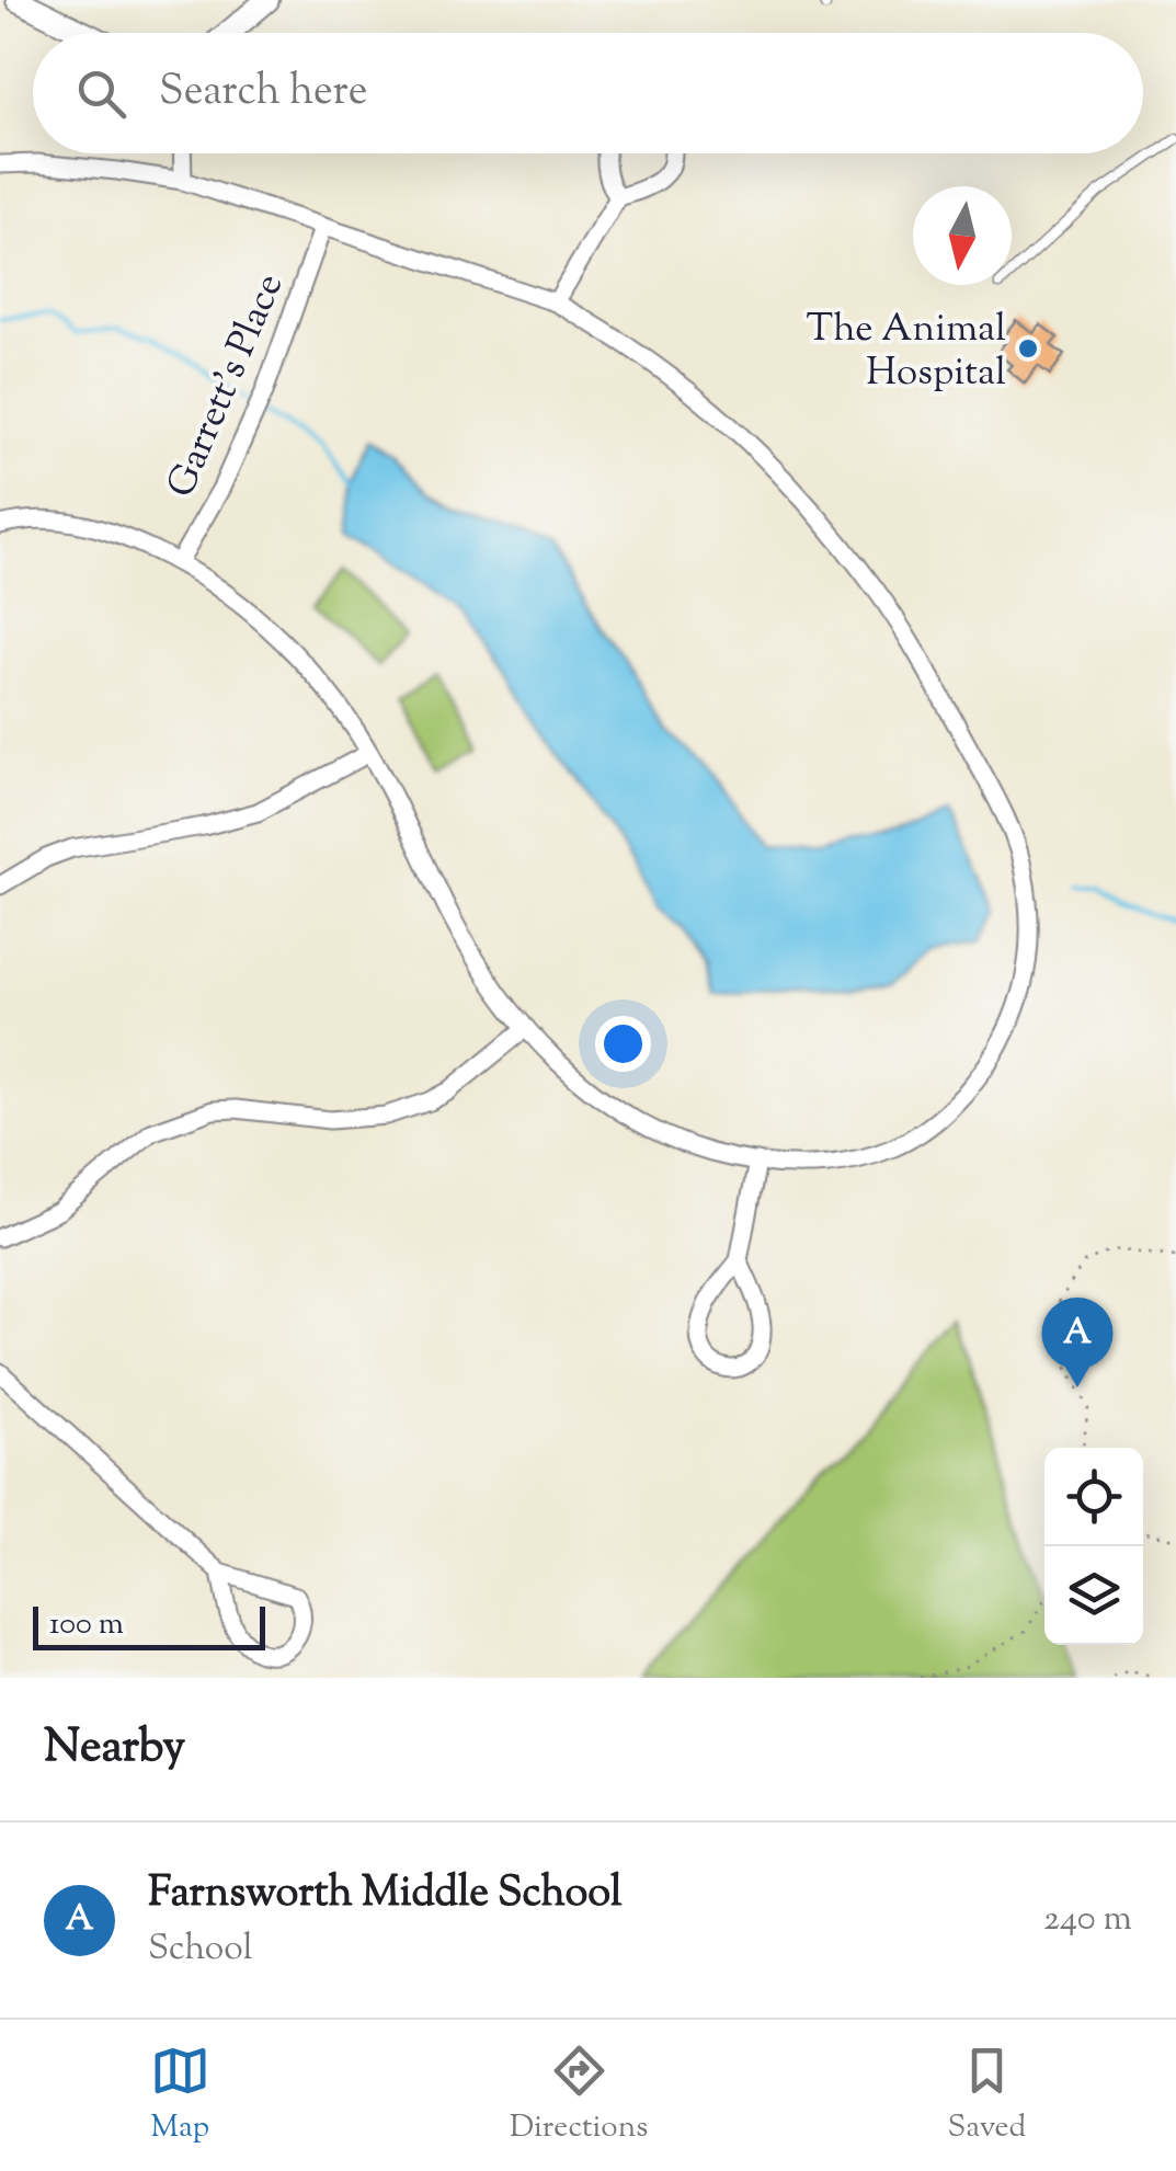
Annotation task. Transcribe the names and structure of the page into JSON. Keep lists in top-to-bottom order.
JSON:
{
  "streets": {
    "street": ["Garrett's Place"]
  },
  "places": ["The Animal Hospital"],
  "scale_bar": "100 m",
  "north": "bottom",
  "page": {
    "search": "Search here",
    "pins": "A",
    "scale": "100 m",
    "heading": "Nearby",
    "list": [
      {
        "mark": "A",
        "name": "Farnsworth Middle School",
        "note": "School",
        "value": "240 m"
      }
    ],
    "nav": ["Map", "Directions", "Saved"]
  }
}
